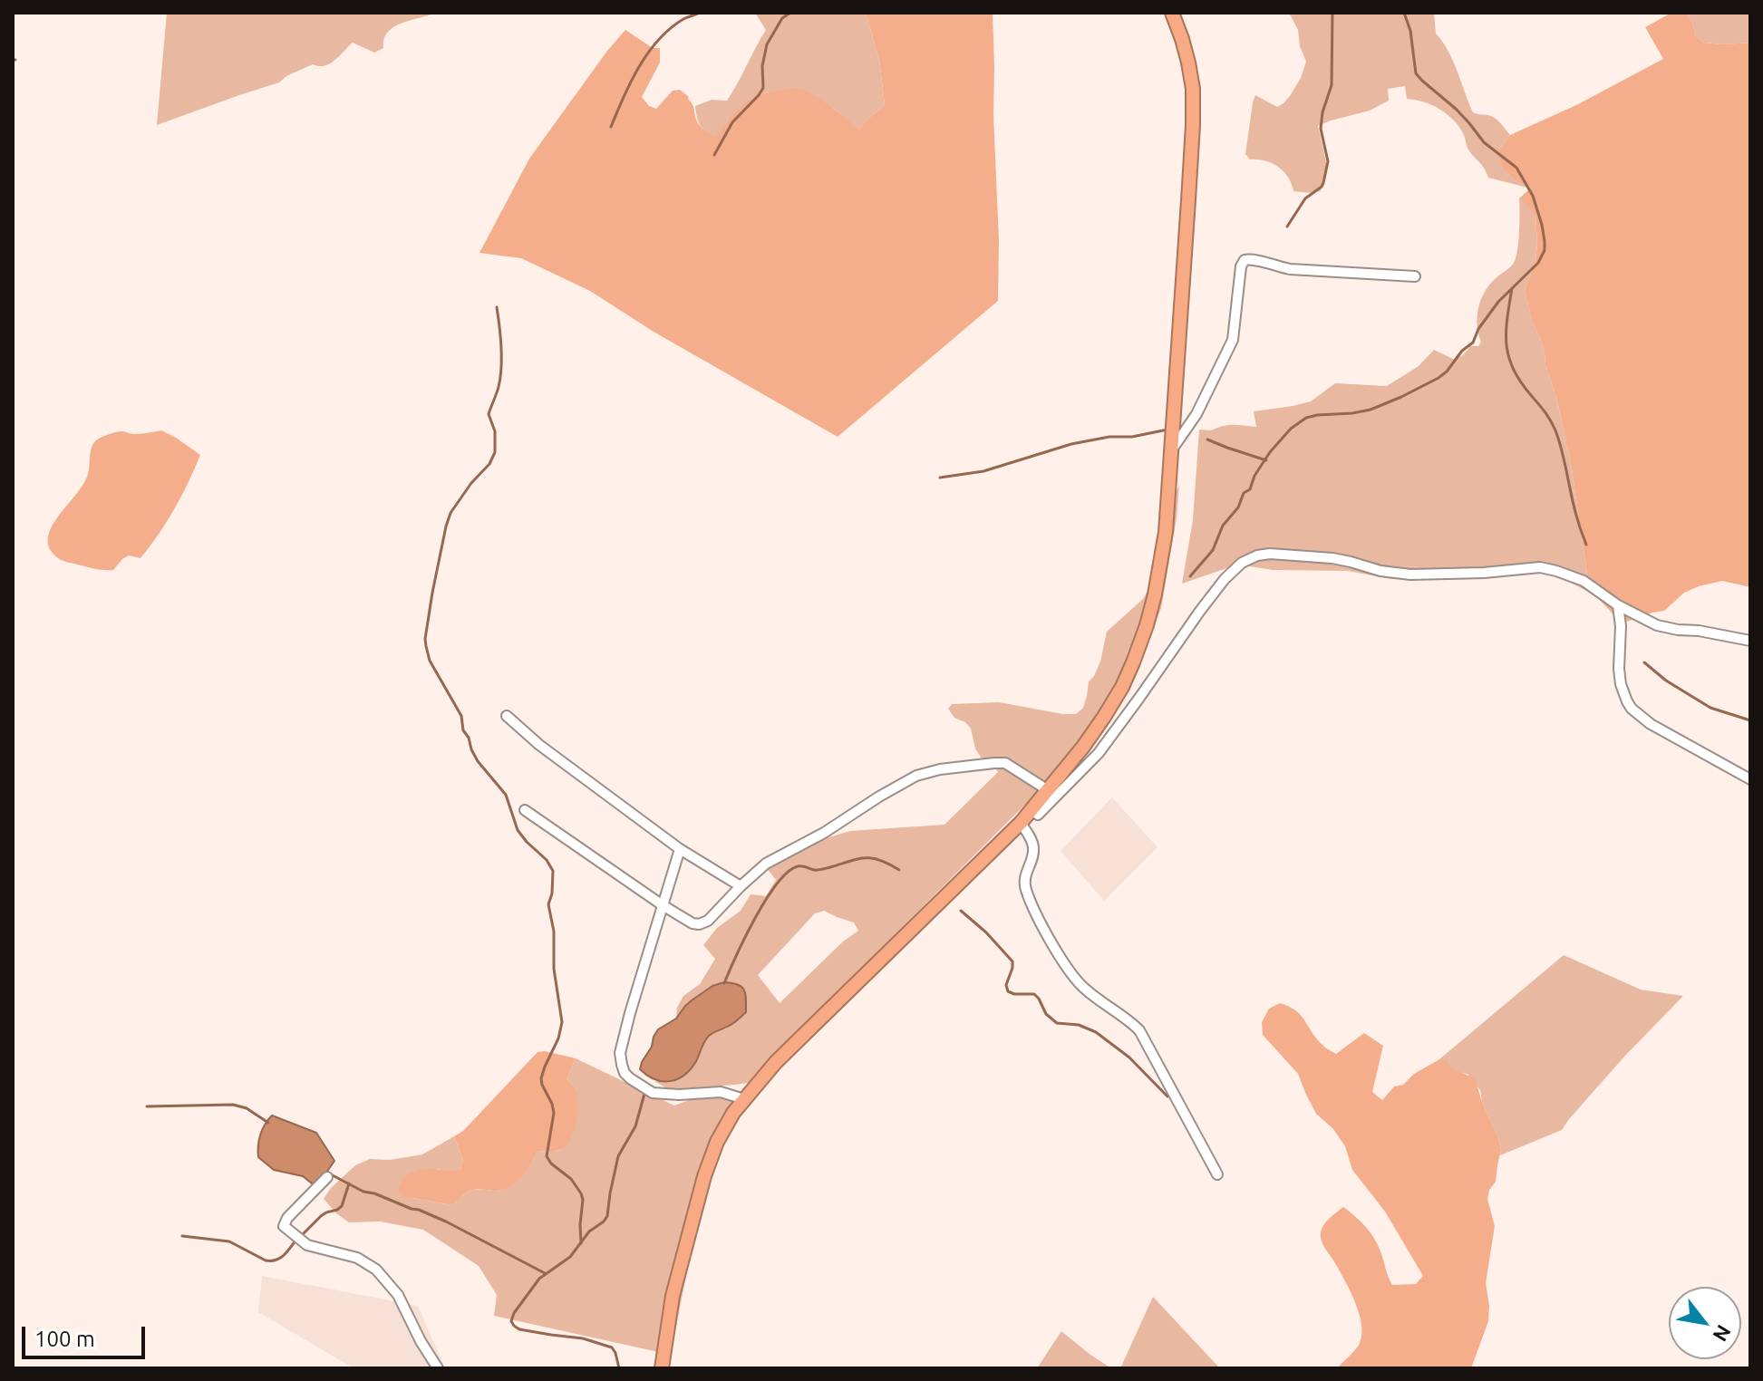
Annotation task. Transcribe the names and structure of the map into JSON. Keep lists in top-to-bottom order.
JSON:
{
  "scale_bar": "100 m",
  "north": "bottom right"
}
